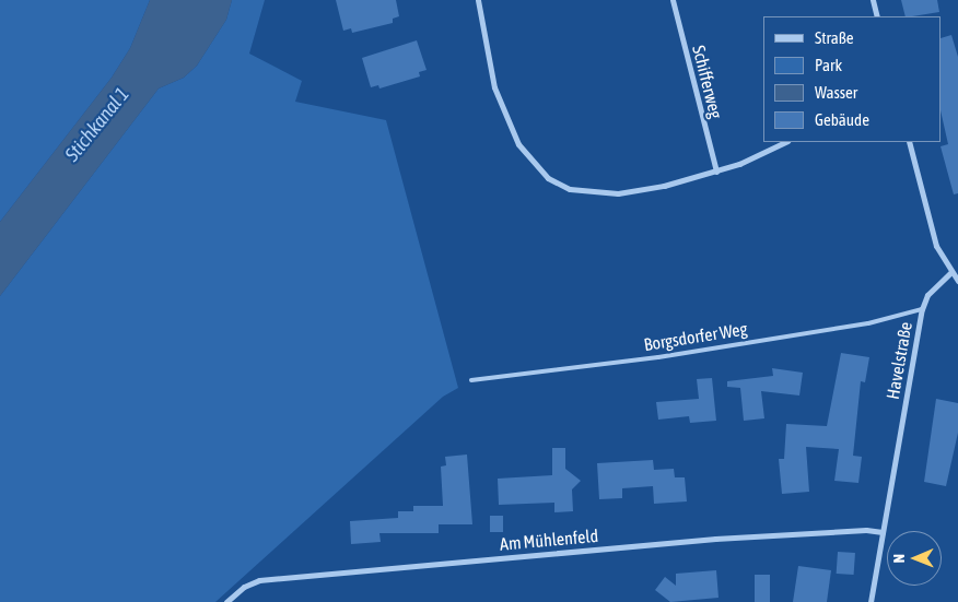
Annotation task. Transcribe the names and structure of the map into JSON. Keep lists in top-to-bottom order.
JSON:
{
  "streets": {
    "street": ["Schifferweg", "Havelstraße", "Am Mühlenfeld"],
    "lane": ["Borgsdorfer Weg"]
  },
  "crossings": [
    ["Borgsdorfer Weg", "Havelstraße"],
    ["Havelstraße", "Am Mühlenfeld"]
  ],
  "water": ["Stichkanal 1"],
  "legend": [
    "Straße",
    "Park",
    "Wasser",
    "Gebäude"
  ],
  "north": "left"
}
